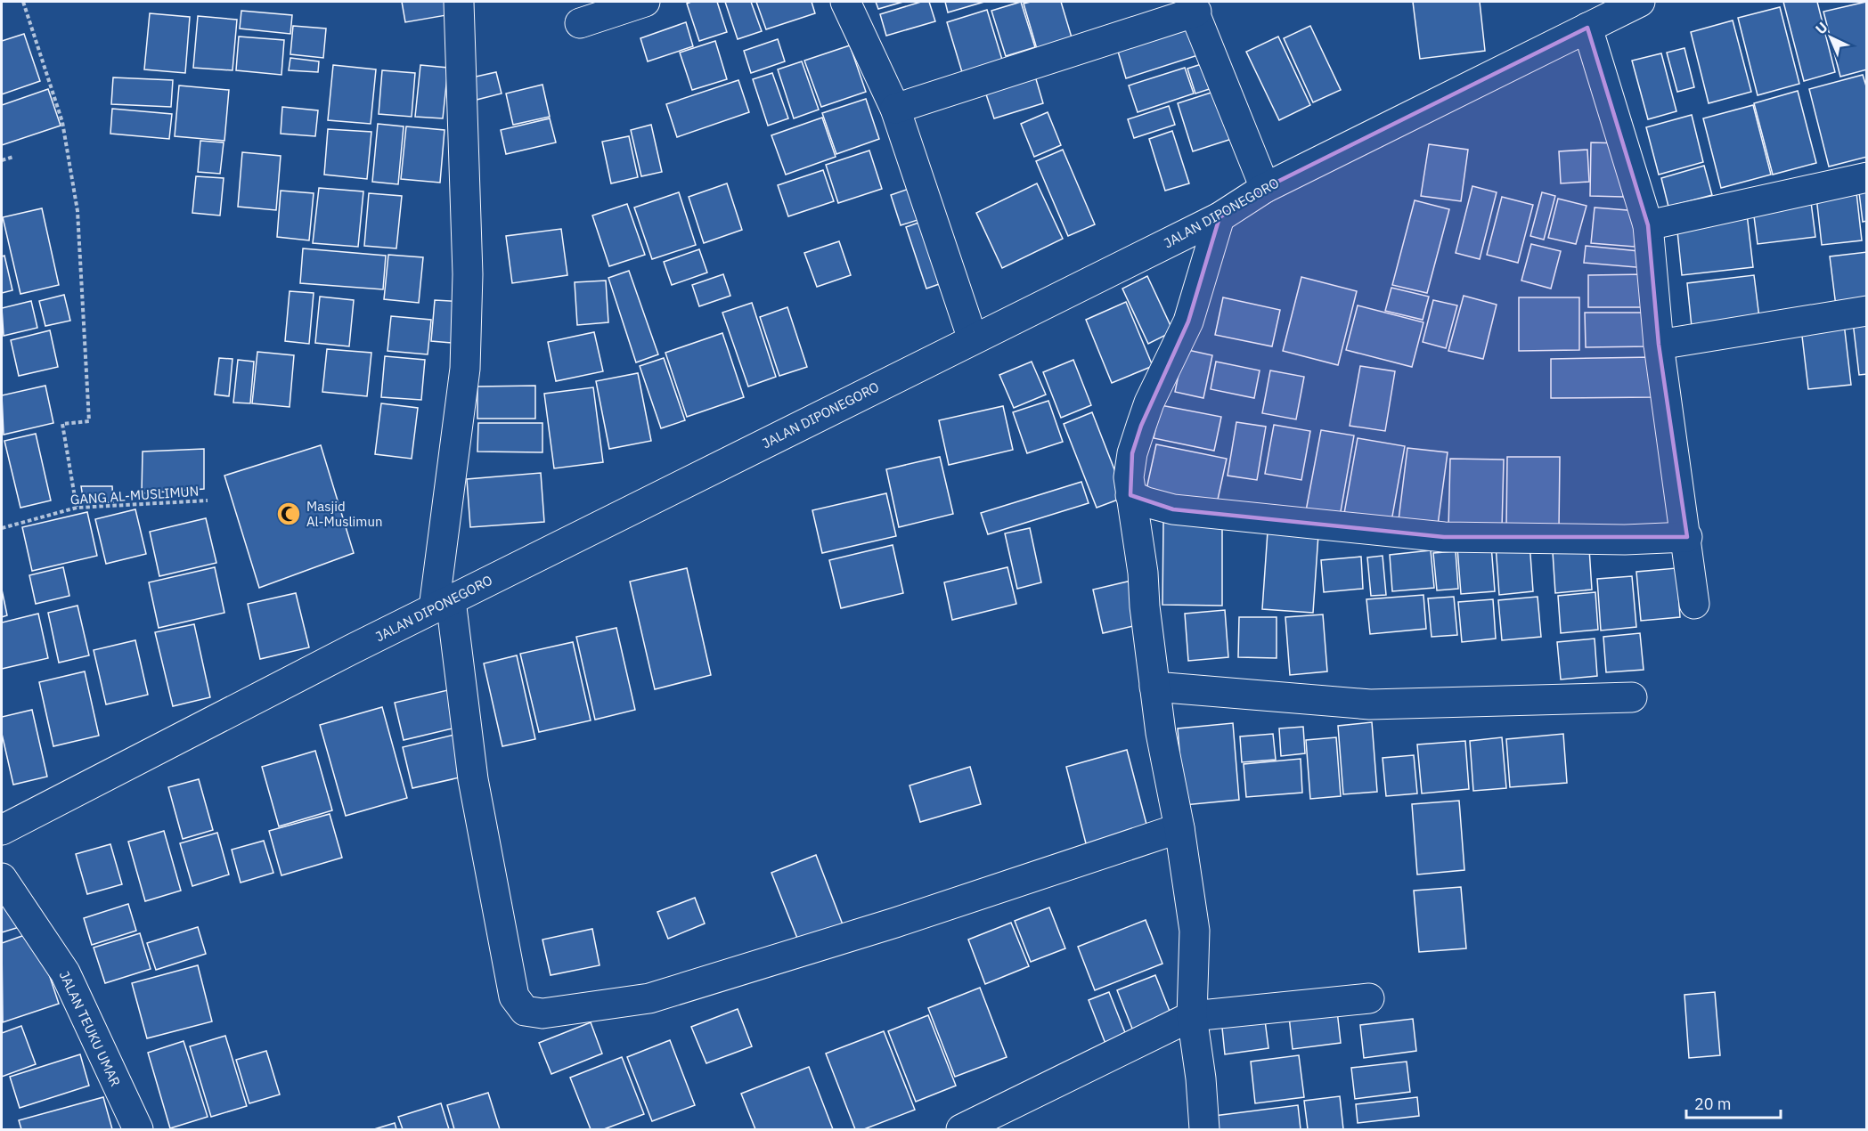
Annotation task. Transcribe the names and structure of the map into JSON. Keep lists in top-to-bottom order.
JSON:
{
  "streets": {
    "street": ["JALAN DIPONEGORO", "JALAN TEUKU UMAR"],
    "path": ["GANG AL-MUSLIMUN"]
  },
  "places": {
    "mosque": ["Masjid Al-Muslimun"]
  },
  "scale_bar": "20 m",
  "north": "top left"
}
